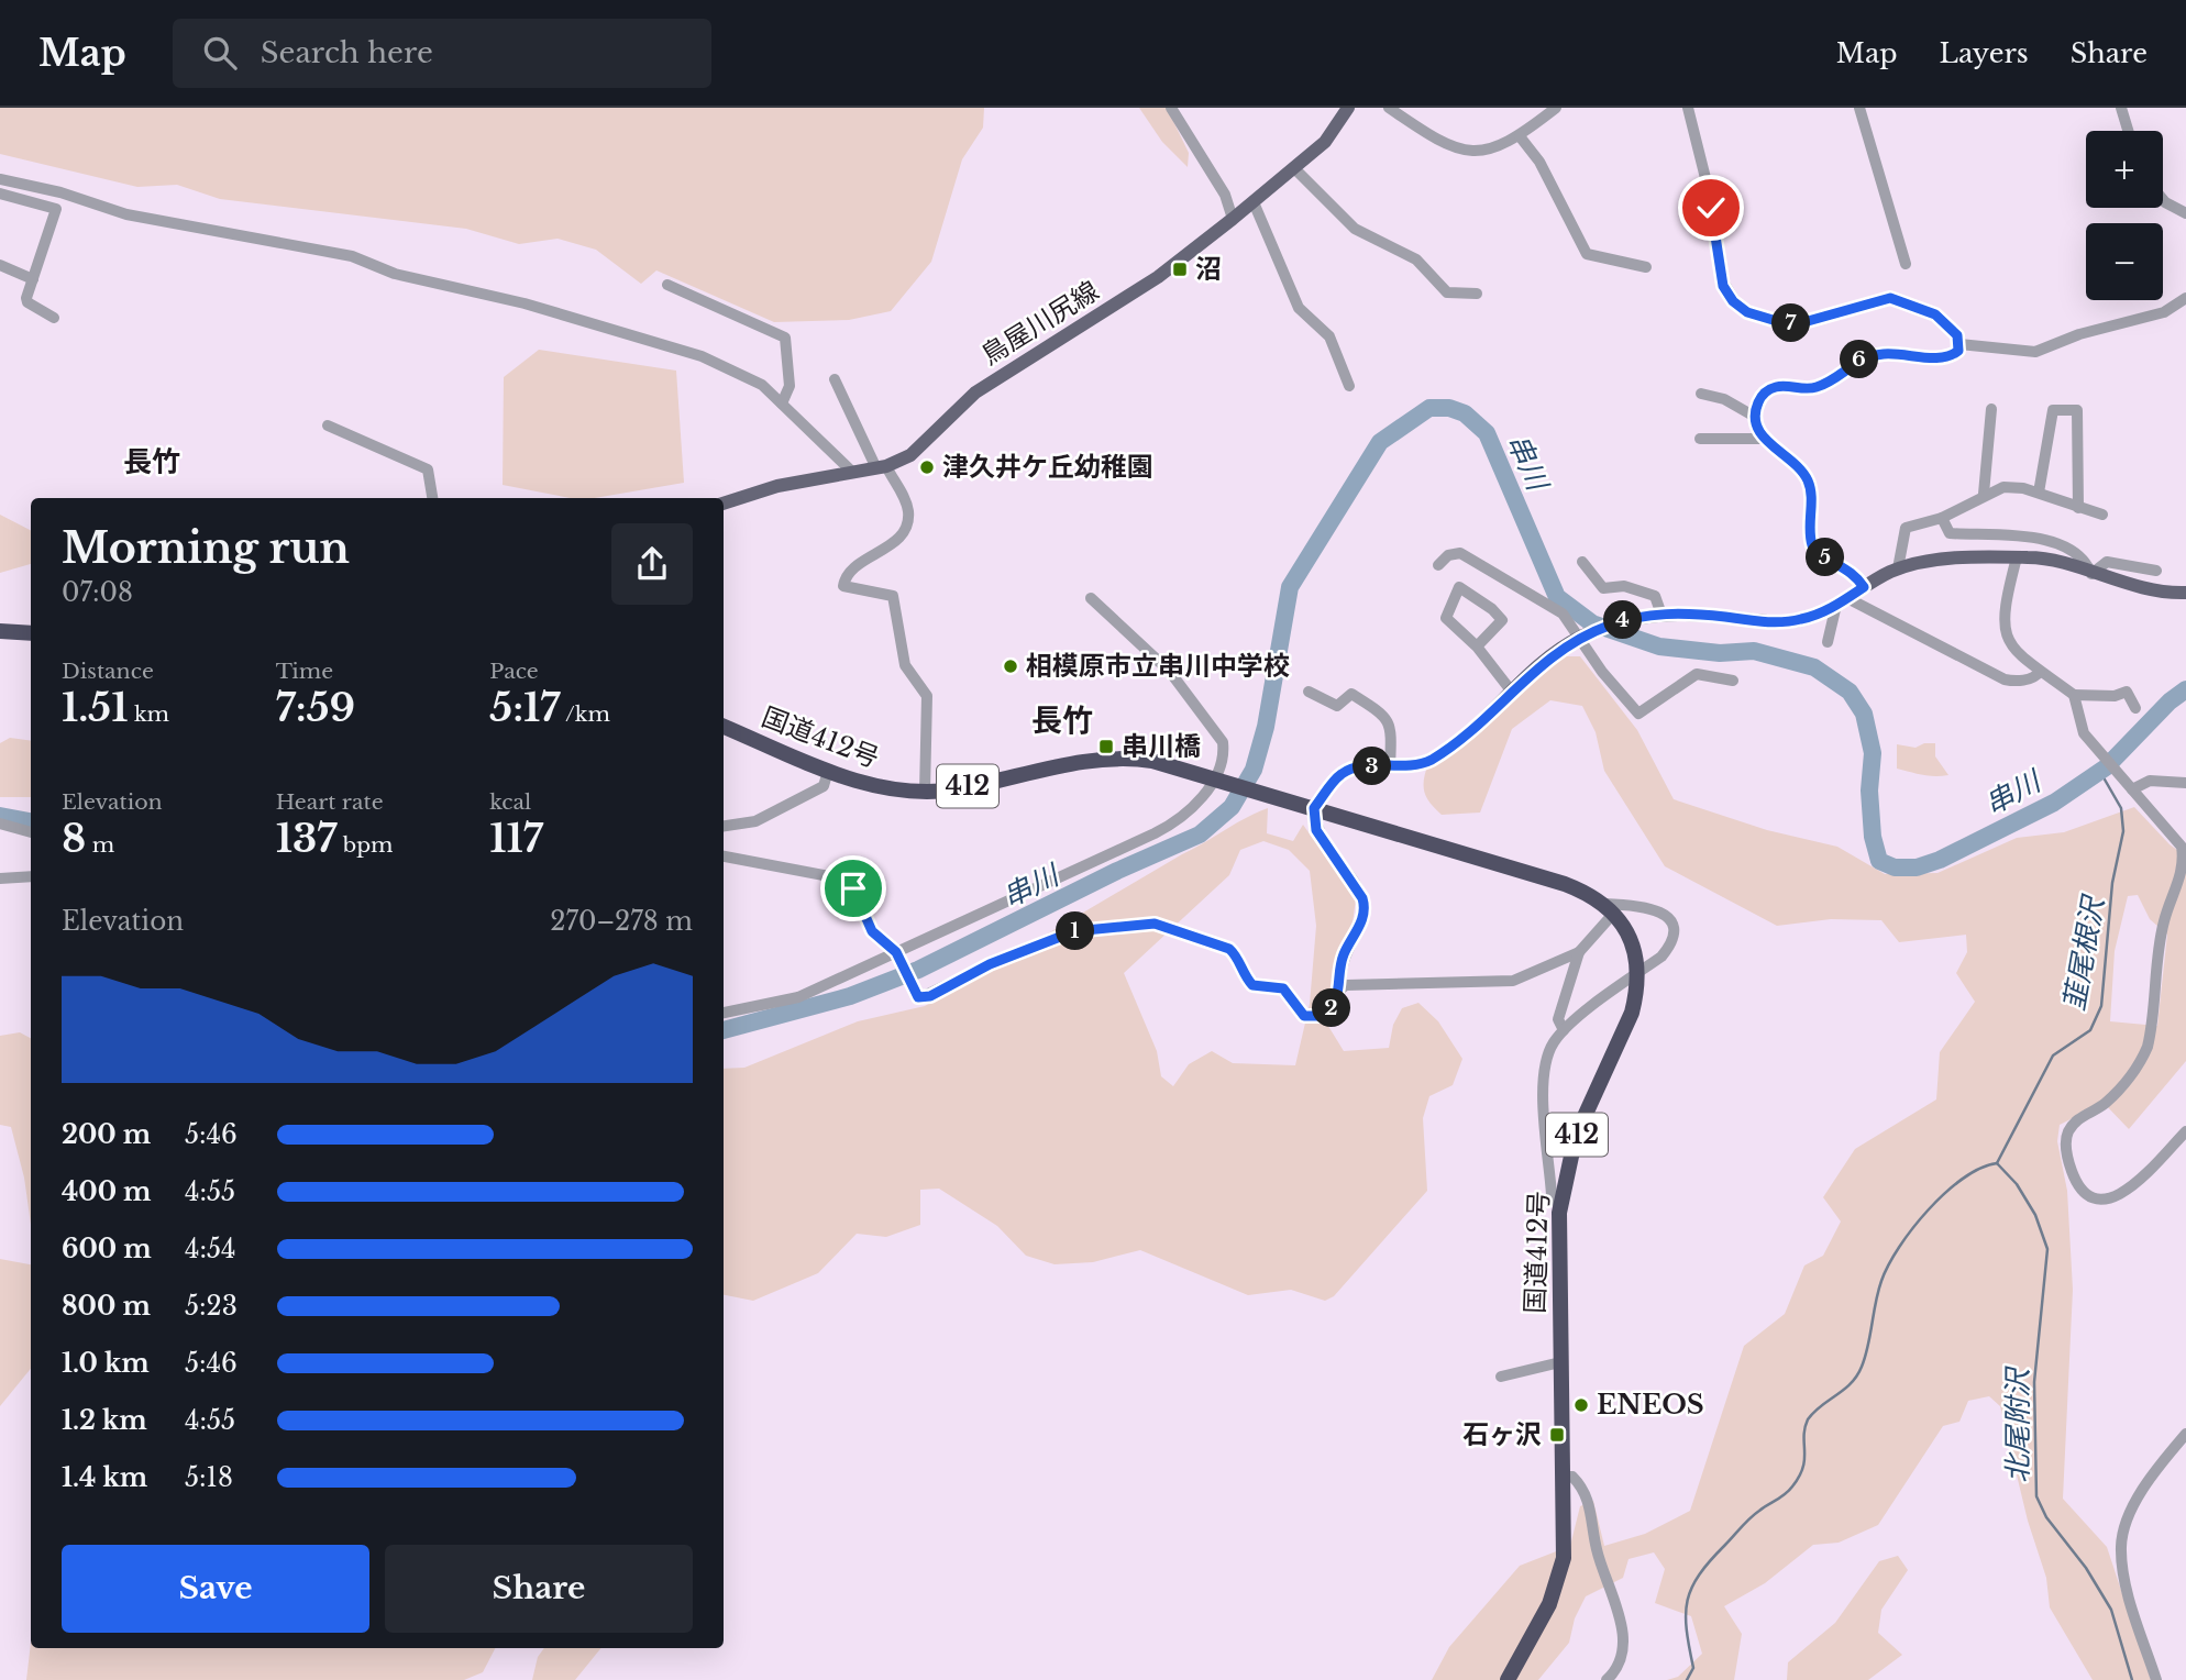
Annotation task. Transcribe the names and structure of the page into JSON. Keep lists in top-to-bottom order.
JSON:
{
  "streets": {
    "highway": ["国道412号", "412"],
    "main road": ["鳥屋川尻線"]
  },
  "crossings": [
    ["国道412号", "412"]
  ],
  "districts": ["長竹", "長竹"],
  "water": ["串川", "韮尾根沢", "北尾附沢"],
  "places": {
    "transit": ["沼", "串川橋", "石ヶ沢"],
    "other": ["津久井ケ丘幼稚園", "相模原市立串川中学校", "ENEOS"]
  },
  "page": {
    "header": "Map",
    "search": "Search here",
    "nav": ["Map", "Layers", "Share"],
    "map_buttons": ["+", "−"],
    "pins": [
      "7",
      "6",
      "5",
      "4",
      "3",
      "1",
      "2"
    ],
    "heading": ["Morning run", "07:08"],
    "stats": [
      ["Distance", "1.51 km"],
      ["Time", "7:59"],
      ["Pace", "5:17 /km"],
      ["Elevation", "8 m"],
      ["Heart rate", "137 bpm"],
      ["kcal", "117"]
    ],
    "chart": ["Elevation", "270–278 m"],
    "list": [
      {
        "name": "200 m",
        "note": "5:46"
      },
      {
        "name": "400 m",
        "note": "4:55"
      },
      {
        "name": "600 m",
        "note": "4:54"
      },
      {
        "name": "800 m",
        "note": "5:23"
      },
      {
        "name": "1.0 km",
        "note": "5:46"
      },
      {
        "name": "1.2 km",
        "note": "4:55"
      },
      {
        "name": "1.4 km",
        "note": "5:18"
      }
    ],
    "buttons": ["Save", "Share"]
  }
}
